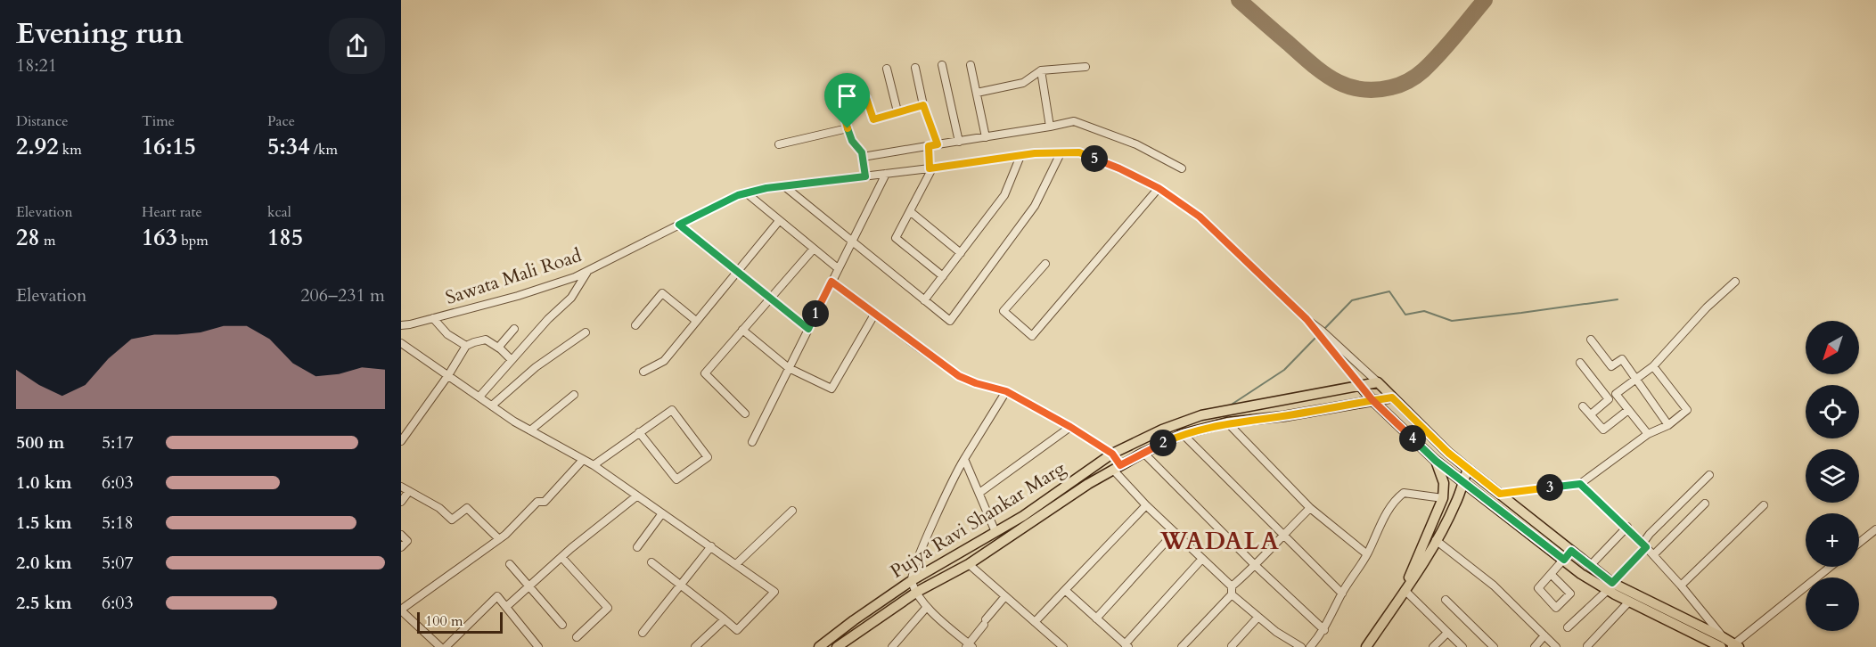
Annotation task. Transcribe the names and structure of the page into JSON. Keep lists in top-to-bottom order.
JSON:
{
  "streets": {
    "main road": ["Pujya Ravi Shankar Marg"],
    "street": ["Sawata Mali Road"]
  },
  "crossings": [
    ["Sawata Mali Road", "Pujya Ravi Shankar Marg"]
  ],
  "districts": ["WADALA"],
  "scale_bar": "100 m",
  "north": "bottom left",
  "page": {
    "heading": ["Evening run", "18:21"],
    "stats": [
      ["Distance", "2.92 km"],
      ["Time", "16:15"],
      ["Pace", "5:34 /km"],
      ["Elevation", "28 m"],
      ["Heart rate", "163 bpm"],
      ["kcal", "185"]
    ],
    "pins": [
      "5",
      "1",
      "4",
      "2",
      "3"
    ],
    "chart": ["Elevation", "206–231 m"],
    "map_buttons": ["+", "−"],
    "list": [
      {
        "name": "500 m",
        "note": "5:17"
      },
      {
        "name": "1.0 km",
        "note": "6:03"
      },
      {
        "name": "1.5 km",
        "note": "5:18"
      },
      {
        "name": "2.0 km",
        "note": "5:07"
      },
      {
        "name": "2.5 km",
        "note": "6:03"
      }
    ],
    "scale": "100 m"
  }
}
